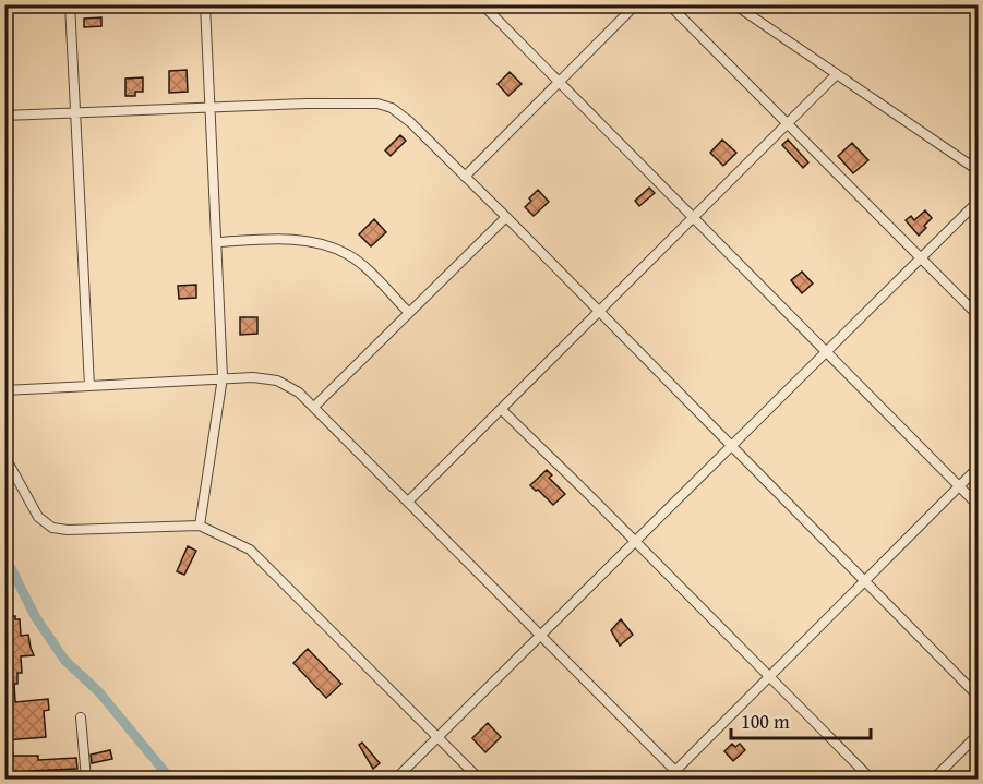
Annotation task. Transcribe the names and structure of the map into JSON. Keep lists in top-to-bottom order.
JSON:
{
  "scale_bar": "100 m"
}
